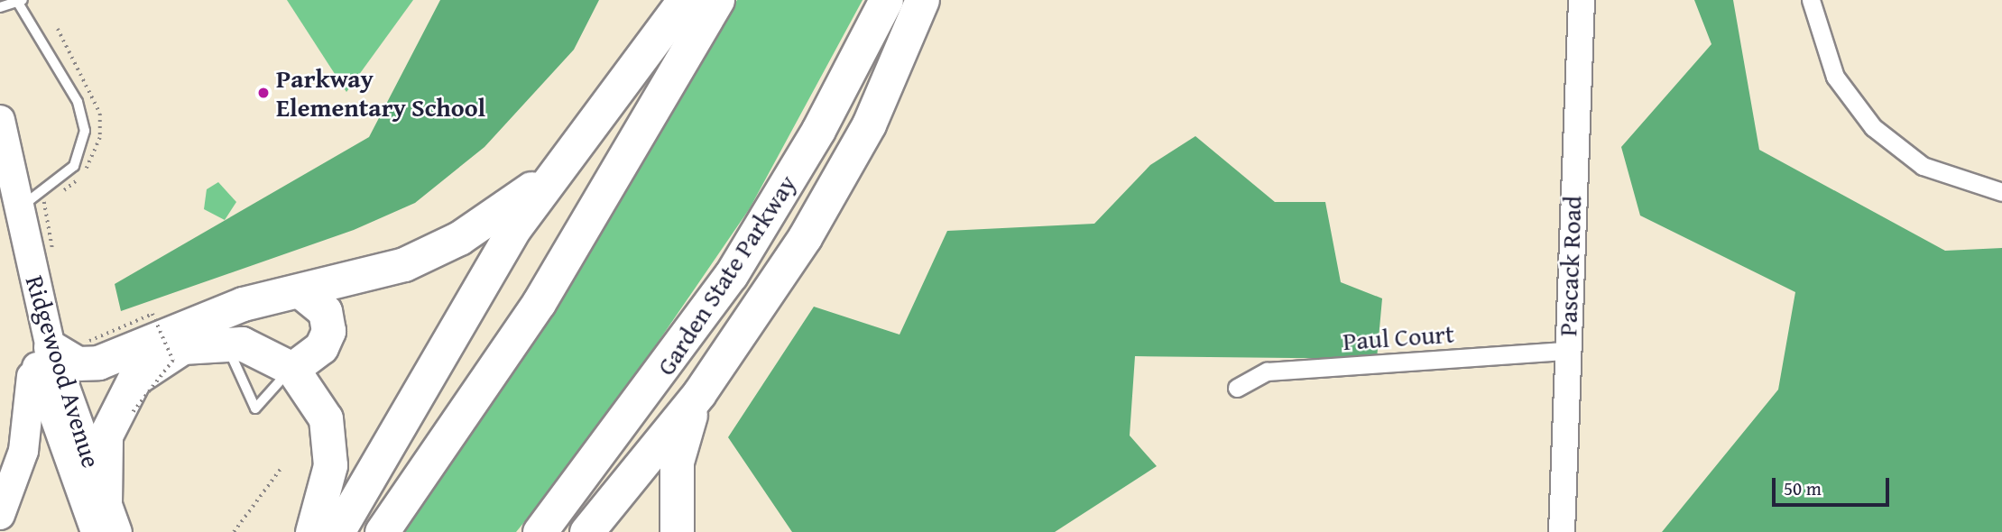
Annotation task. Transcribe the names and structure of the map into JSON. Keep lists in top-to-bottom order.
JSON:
{
  "streets": {
    "highway": ["Garden State Parkway"],
    "main road": ["Ridgewood Avenue"],
    "street": ["Pascack Road", "Paul Court"]
  },
  "crossings": [
    ["Pascack Road", "Paul Court"]
  ],
  "places": ["Parkway Elementary School"],
  "scale_bar": "50 m"
}
